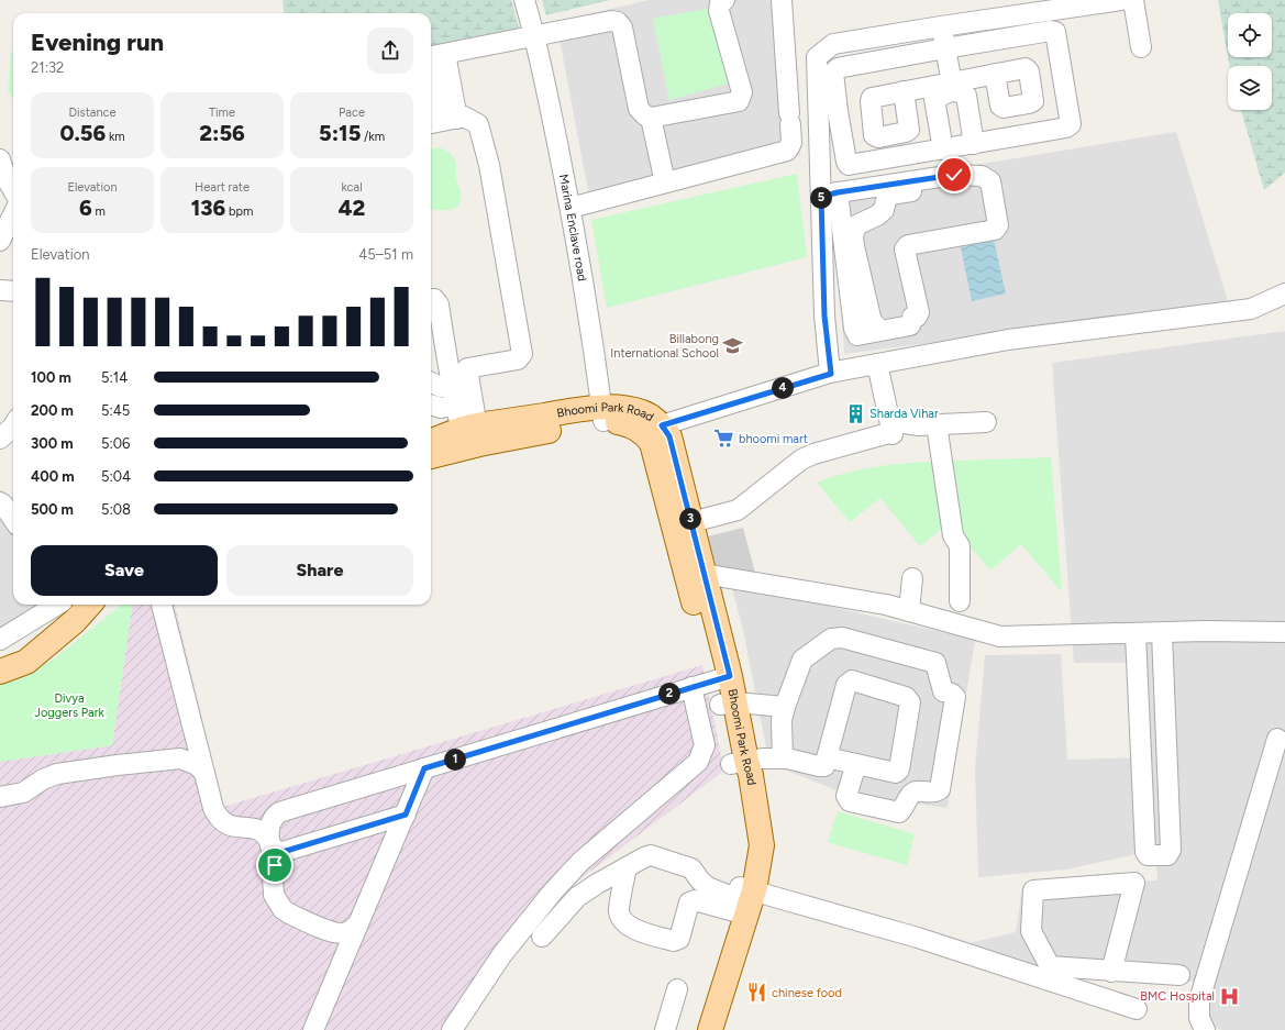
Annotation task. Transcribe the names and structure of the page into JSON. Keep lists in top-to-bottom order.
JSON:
{
  "streets": {
    "main road": ["Bhoomi Park Road"],
    "street": ["Marina Enclave road"]
  },
  "crossings": [
    ["Marina Enclave road", "Bhoomi Park Road"]
  ],
  "parks": ["Divya Joggers Park"],
  "places": {
    "school or university": ["Billabong International School"],
    "building": ["Sharda Vihar"],
    "supermarket": ["bhoomi mart"],
    "restaurant": ["chinese food"],
    "hospital": ["BMC Hospital"]
  },
  "page": {
    "heading": ["Evening run", "21:32"],
    "stats": [
      ["Distance", "0.56 km"],
      ["Time", "2:56"],
      ["Pace", "5:15 /km"],
      ["Elevation", "6 m"],
      ["Heart rate", "136 bpm"],
      ["kcal", "42"]
    ],
    "pins": [
      "5",
      "4",
      "3",
      "2",
      "1"
    ],
    "chart": ["Elevation", "45–51 m"],
    "list": [
      {
        "name": "100 m",
        "note": "5:14"
      },
      {
        "name": "200 m",
        "note": "5:45"
      },
      {
        "name": "300 m",
        "note": "5:06"
      },
      {
        "name": "400 m",
        "note": "5:04"
      },
      {
        "name": "500 m",
        "note": "5:08"
      }
    ],
    "buttons": ["Save", "Share"]
  }
}
